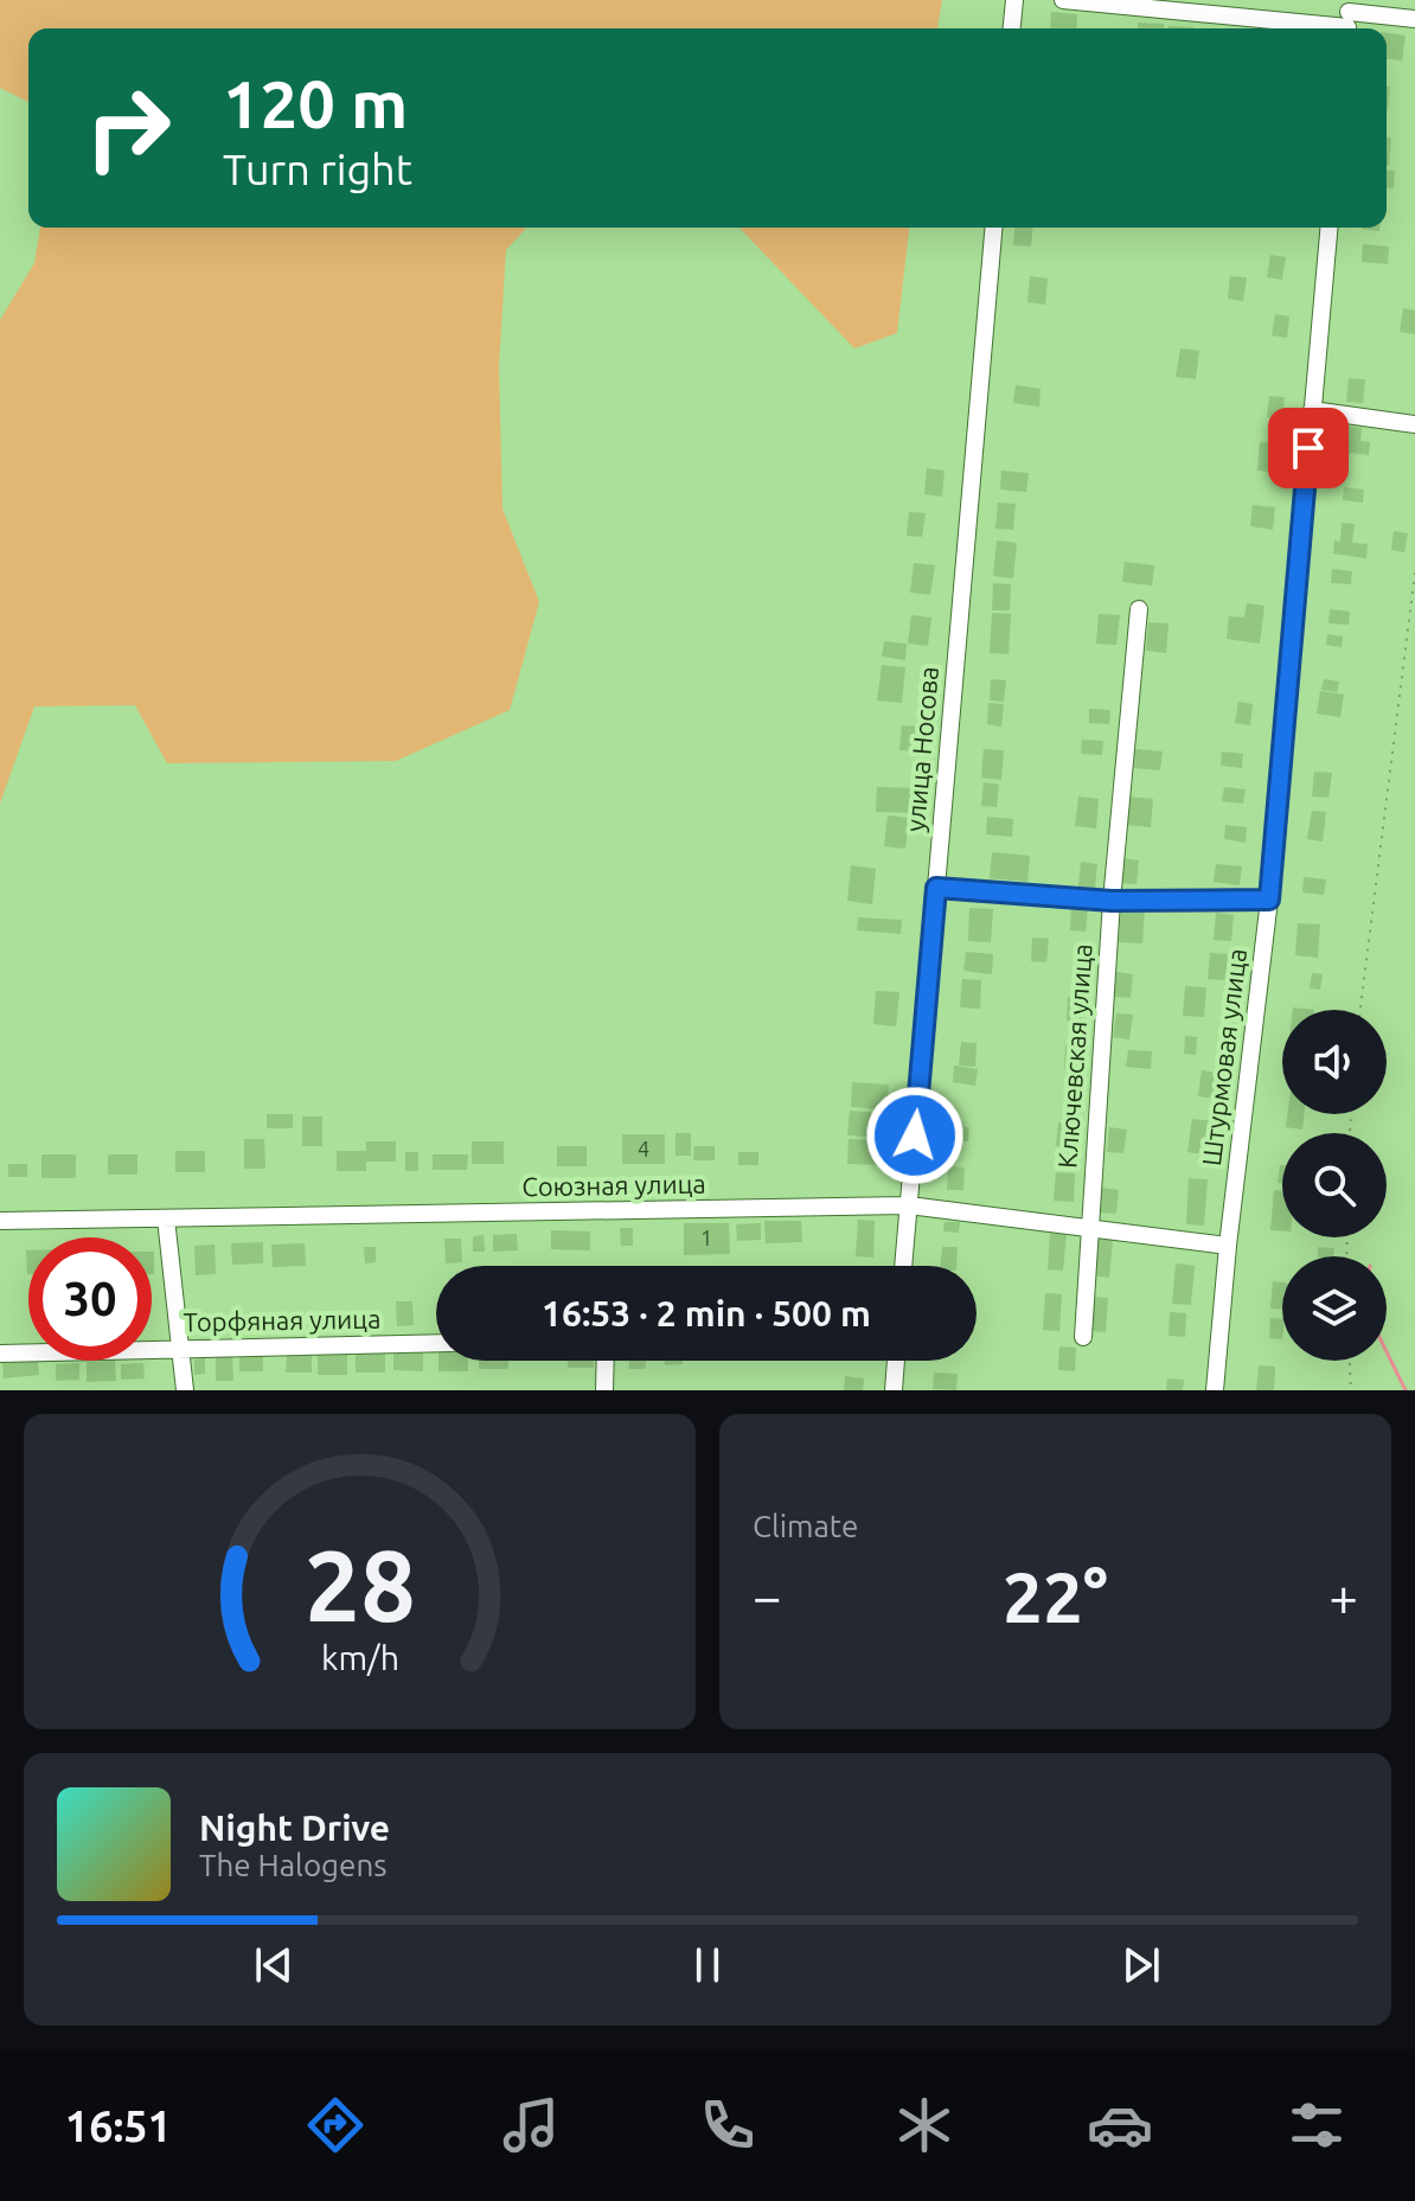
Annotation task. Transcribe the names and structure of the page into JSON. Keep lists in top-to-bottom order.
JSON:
{
  "streets": {
    "street": [
      "улица Носова",
      "Ключевская улица",
      "Штурмовая улица",
      "Союзная улица",
      "Торфяная улица"
    ]
  },
  "crossings": [
    ["улица Носова", "Союзная улица"],
    ["Ключевская улица", "Союзная улица"],
    ["Штурмовая улица", "Союзная улица"]
  ],
  "house_numbers": ["4", "1"],
  "page": {
    "turn": ["120 m", "Turn right"],
    "limit": "30",
    "trip": "16:53 · 2 min · 500 m",
    "tile": "Climate",
    "heat": ["−", "22°", "+"],
    "song": ["Night Drive", "The Halogens"],
    "tabs": "16:51",
    "gauge": ["28", "km/h"]
  }
}
